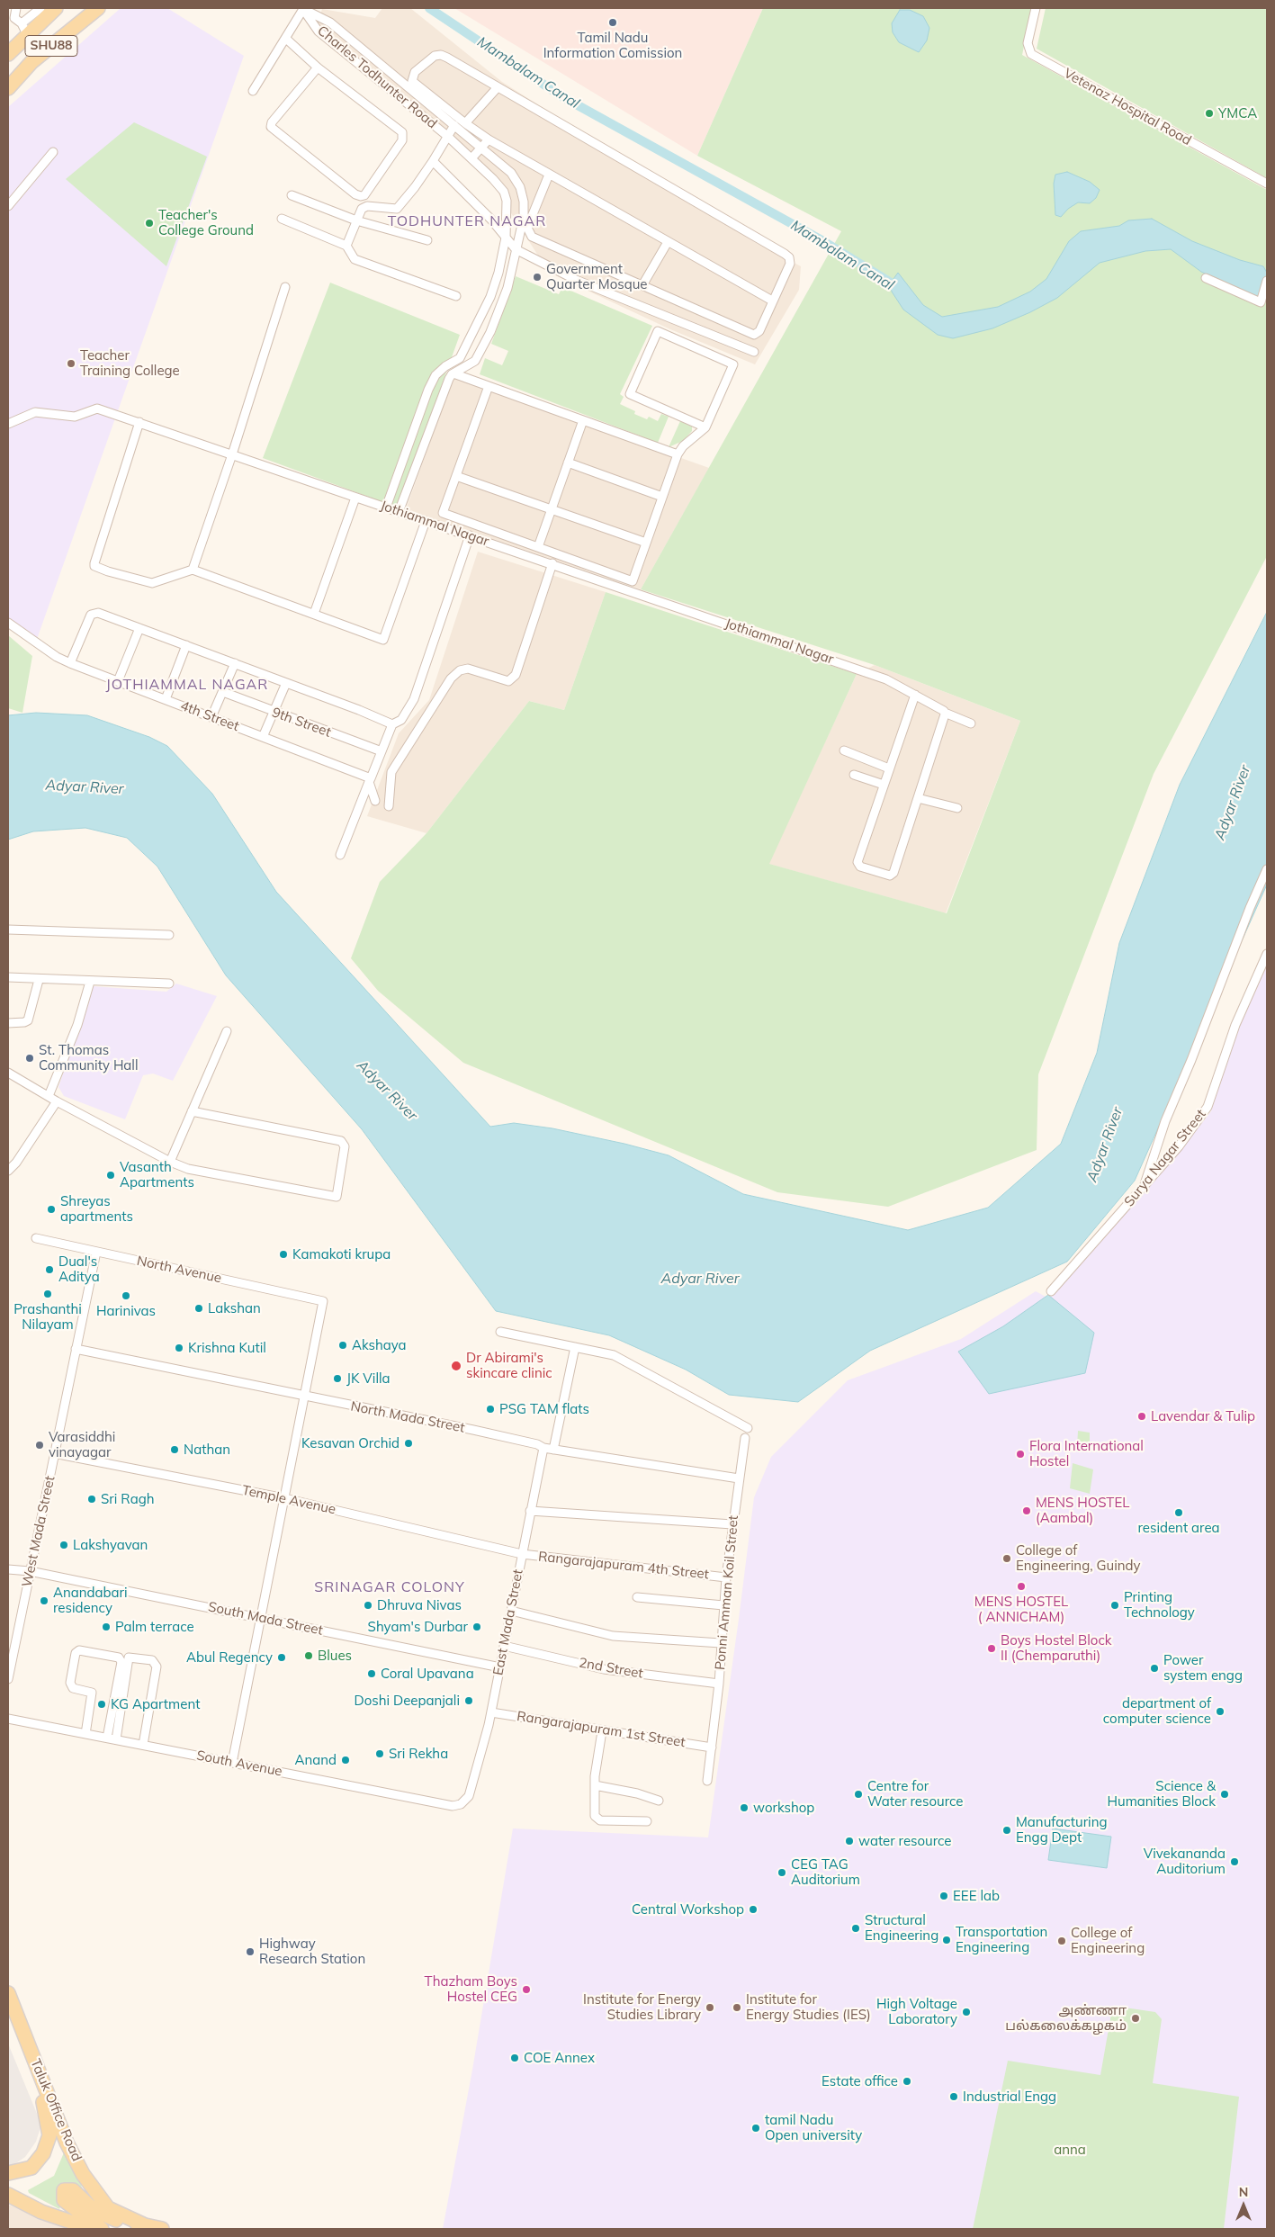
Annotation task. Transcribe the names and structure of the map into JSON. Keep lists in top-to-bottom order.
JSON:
{
  "streets": {
    "main road": ["SHU88", "Taluk Office Road"],
    "street": [
      "Charles Todhunter Road",
      "Vetenaz Hospital Road",
      "Jothiammal Nagar",
      "4th Street",
      "9th Street",
      "Surya Nagar Street",
      "North Avenue",
      "North Mada Street",
      "Temple Avenue",
      "West Mada Street",
      "Rangarajapuram 4th Street",
      "Ponni Amman Koil Street",
      "South Mada Street",
      "East Mada Street",
      "2nd Street",
      "Rangarajapuram 1st Street",
      "South Avenue"
    ]
  },
  "crossings": [
    ["North Avenue", "North Mada Street"],
    ["North Avenue", "West Mada Street"],
    ["North Mada Street", "West Mada Street"],
    ["North Mada Street", "Ponni Amman Koil Street"],
    ["North Mada Street", "East Mada Street"],
    ["Temple Avenue", "West Mada Street"],
    ["Temple Avenue", "Rangarajapuram 4th Street"],
    ["Temple Avenue", "East Mada Street"],
    ["West Mada Street", "South Mada Street"],
    ["Rangarajapuram 4th Street", "Ponni Amman Koil Street"],
    ["Rangarajapuram 4th Street", "East Mada Street"],
    ["Ponni Amman Koil Street", "2nd Street"],
    ["Ponni Amman Koil Street", "Rangarajapuram 1st Street"],
    ["South Mada Street", "East Mada Street"],
    ["East Mada Street", "2nd Street"],
    ["East Mada Street", "Rangarajapuram 1st Street"],
    ["East Mada Street", "South Avenue"]
  ],
  "districts": ["TODHUNTER NAGAR", "JOTHIAMMAL NAGAR", "SRINAGAR COLONY"],
  "water": ["Mambalam Canal", "Adyar River"],
  "parks": ["anna"],
  "places": [
    "Tamil Nadu Information Comission",
    "YMCA",
    "Teacher's College Ground",
    "Government Quarter Mosque",
    "Teacher Training College",
    "St. Thomas Community Hall",
    "Vasanth Apartments",
    "Shreyas apartments",
    "Kamakoti krupa",
    "Dual's Aditya",
    "Prashanthi Nilayam",
    "Harinivas",
    "Lakshan",
    "Akshaya",
    "Krishna Kutil",
    "Dr Abirami's skincare clinic",
    "JK Villa",
    "PSG TAM flats",
    "Lavendar & Tulip",
    "Kesavan Orchid",
    "Varasiddhi vinayagar",
    "Nathan",
    "Flora International Hostel",
    "Sri Ragh",
    "MENS HOSTEL (Aambal)",
    "resident area",
    "Lakshyavan",
    "College of Engineering, Guindy",
    "MENS HOSTEL ( ANNICHAM)",
    "Anandabari residency",
    "Dhruva Nivas",
    "Printing Technology",
    "Palm terrace",
    "Shyam's Durbar",
    "Boys Hostel Block II (Chemparuthi)",
    "Blues",
    "Abul Regency",
    "Power system engg",
    "Coral Upavana",
    "Doshi Deepanjali",
    "KG Apartment",
    "department of computer science",
    "Sri Rekha",
    "Anand",
    "Centre for Water resource",
    "Science & Humanities Block",
    "workshop",
    "Manufacturing Engg Dept",
    "water resource",
    "Vivekananda Auditorium",
    "CEG TAG Auditorium",
    "EEE lab",
    "Central Workshop",
    "Structural Engineering",
    "Transportation Engineering",
    "College of Engineering",
    "Highway Research Station",
    "Thazham Boys Hostel CEG",
    "Institute for Energy Studies Library",
    "Institute for Energy Studies (IES)",
    "High Voltage Laboratory",
    "அண்ணா பல்கலைக்கழகம்",
    "COE Annex",
    "Estate office",
    "Industrial Engg",
    "tamil Nadu Open university"
  ],
  "north": "top"
}
